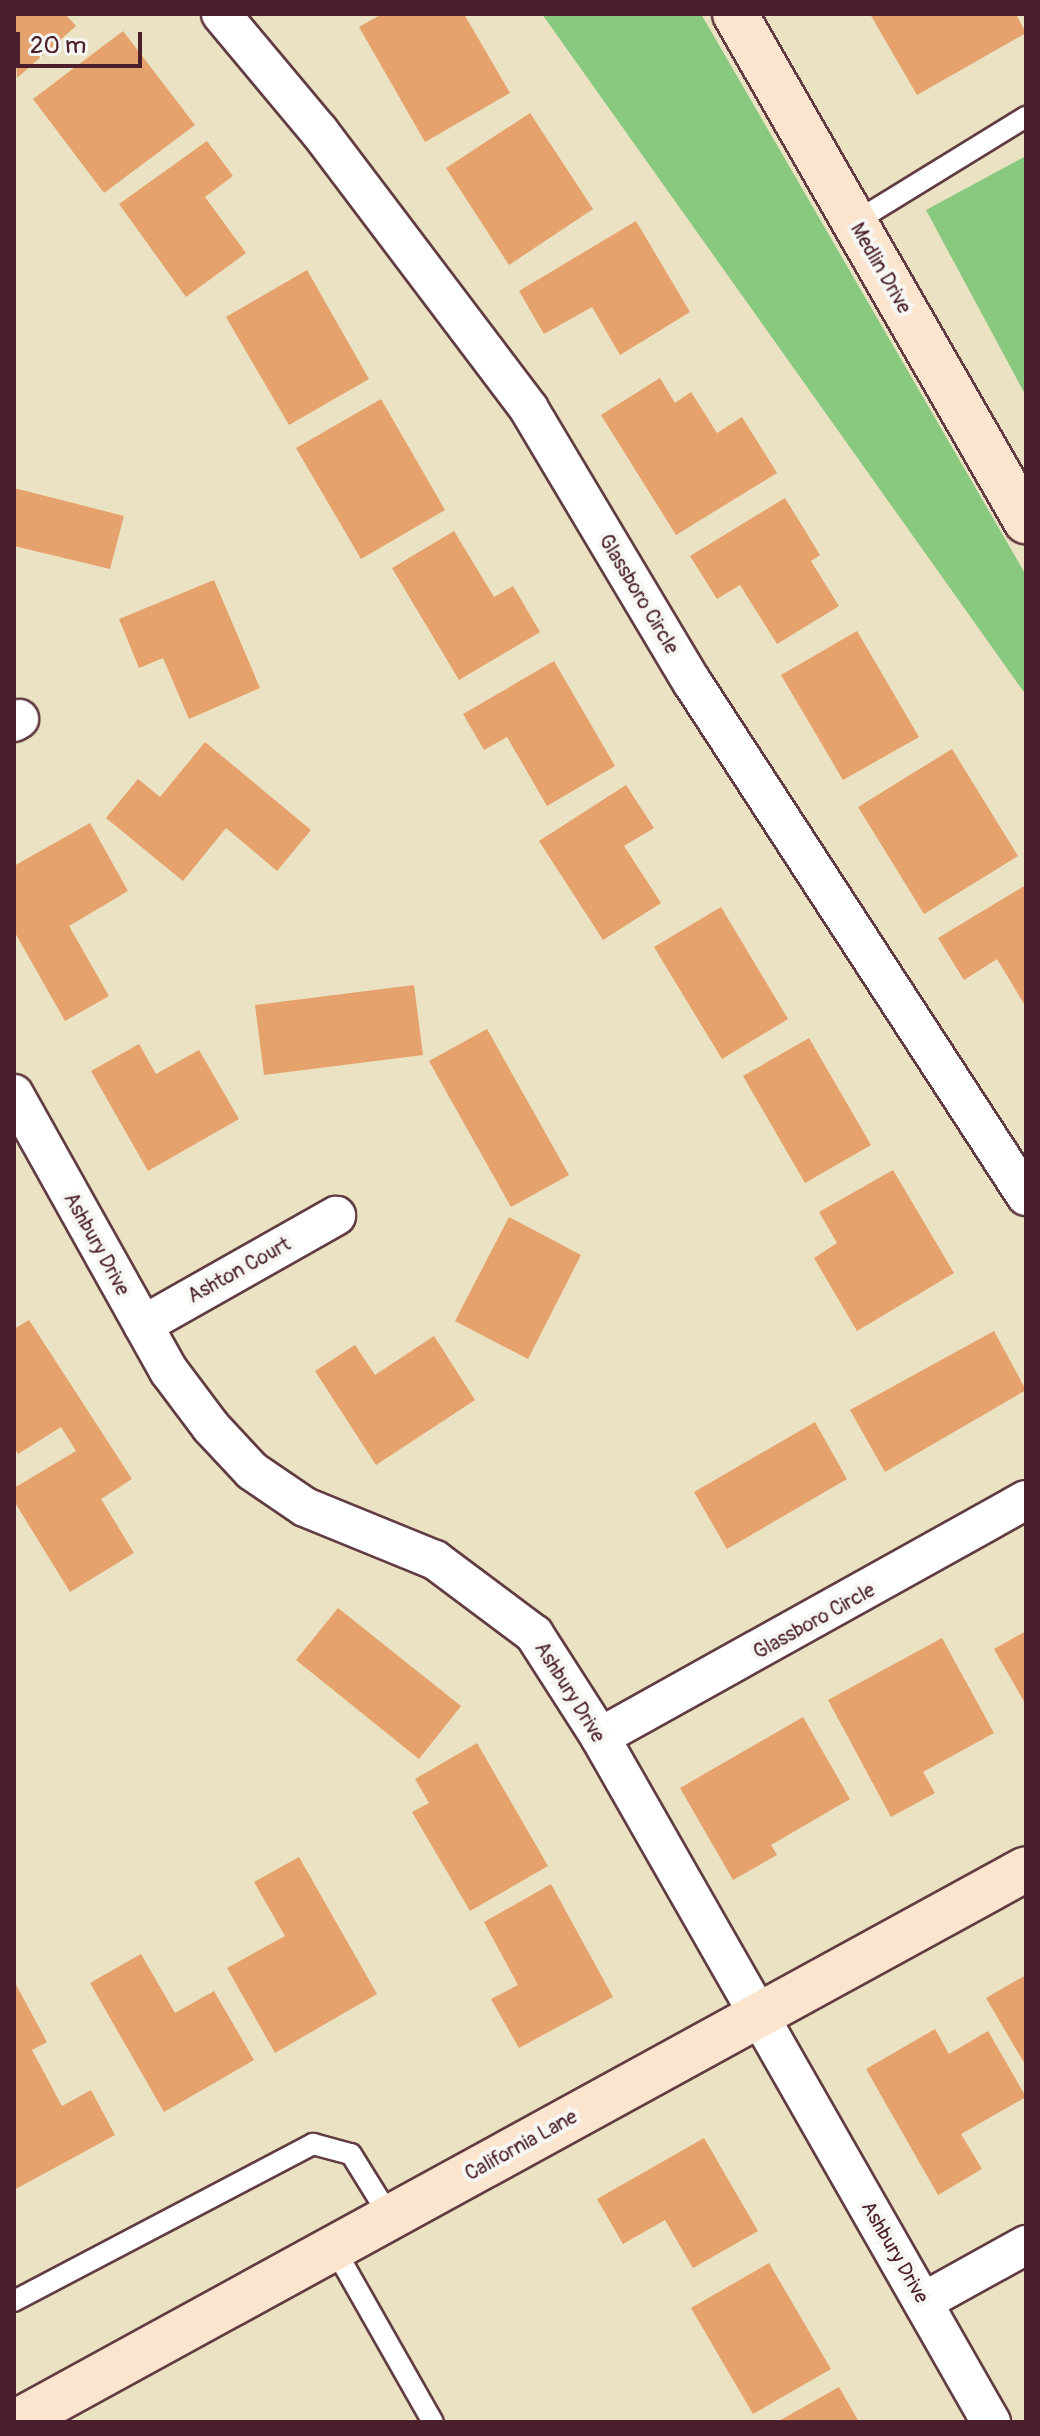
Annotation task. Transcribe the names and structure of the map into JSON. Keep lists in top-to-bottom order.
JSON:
{
  "streets": {
    "street": [
      "Medlin Drive",
      "Glassboro Circle",
      "Ashbury Drive",
      "Ashton Court",
      "California Lane"
    ]
  },
  "crossings": [
    ["Glassboro Circle", "Ashbury Drive"],
    ["Ashbury Drive", "Ashton Court"],
    ["Ashbury Drive", "California Lane"]
  ],
  "scale_bar": "20 m"
}
